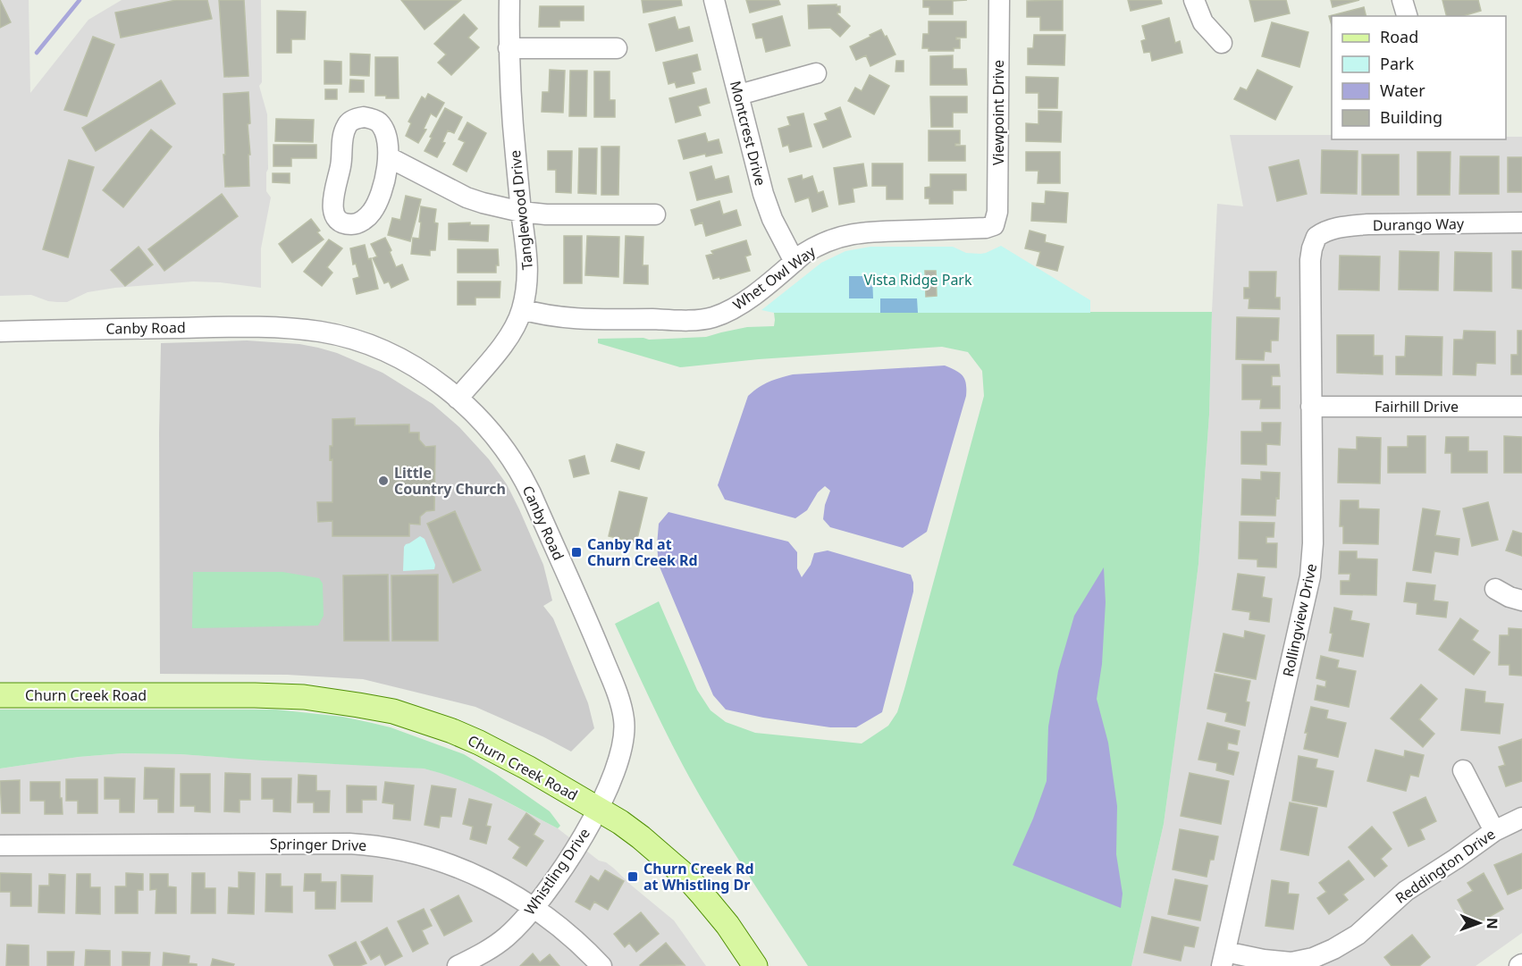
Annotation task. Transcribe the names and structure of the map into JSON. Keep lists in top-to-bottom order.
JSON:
{
  "streets": {
    "main road": ["Churn Creek Road"],
    "street": [
      "Viewpoint Drive",
      "Montcrest Drive",
      "Tanglewood Drive",
      "Durango Way",
      "Whet Owl Way",
      "Canby Road",
      "Fairhill Drive",
      "Rollingview Drive",
      "Springer Drive",
      "Reddington Drive",
      "Whistling Drive"
    ]
  },
  "crossings": [
    ["Viewpoint Drive", "Whet Owl Way"],
    ["Montcrest Drive", "Whet Owl Way"],
    ["Tanglewood Drive", "Whet Owl Way"],
    ["Tanglewood Drive", "Canby Road"],
    ["Durango Way", "Rollingview Drive"],
    ["Canby Road", "Churn Creek Road"],
    ["Canby Road", "Whistling Drive"],
    ["Fairhill Drive", "Rollingview Drive"],
    ["Rollingview Drive", "Reddington Drive"],
    ["Churn Creek Road", "Whistling Drive"],
    ["Springer Drive", "Whistling Drive"]
  ],
  "parks": ["Vista Ridge Park"],
  "places": {
    "other": ["Little Country Church"],
    "transit": ["Canby Rd at Churn Creek Rd", "Churn Creek Rd at Whistling Dr"]
  },
  "legend": [
    "Road",
    "Park",
    "Water",
    "Building"
  ],
  "north": "right"
}
